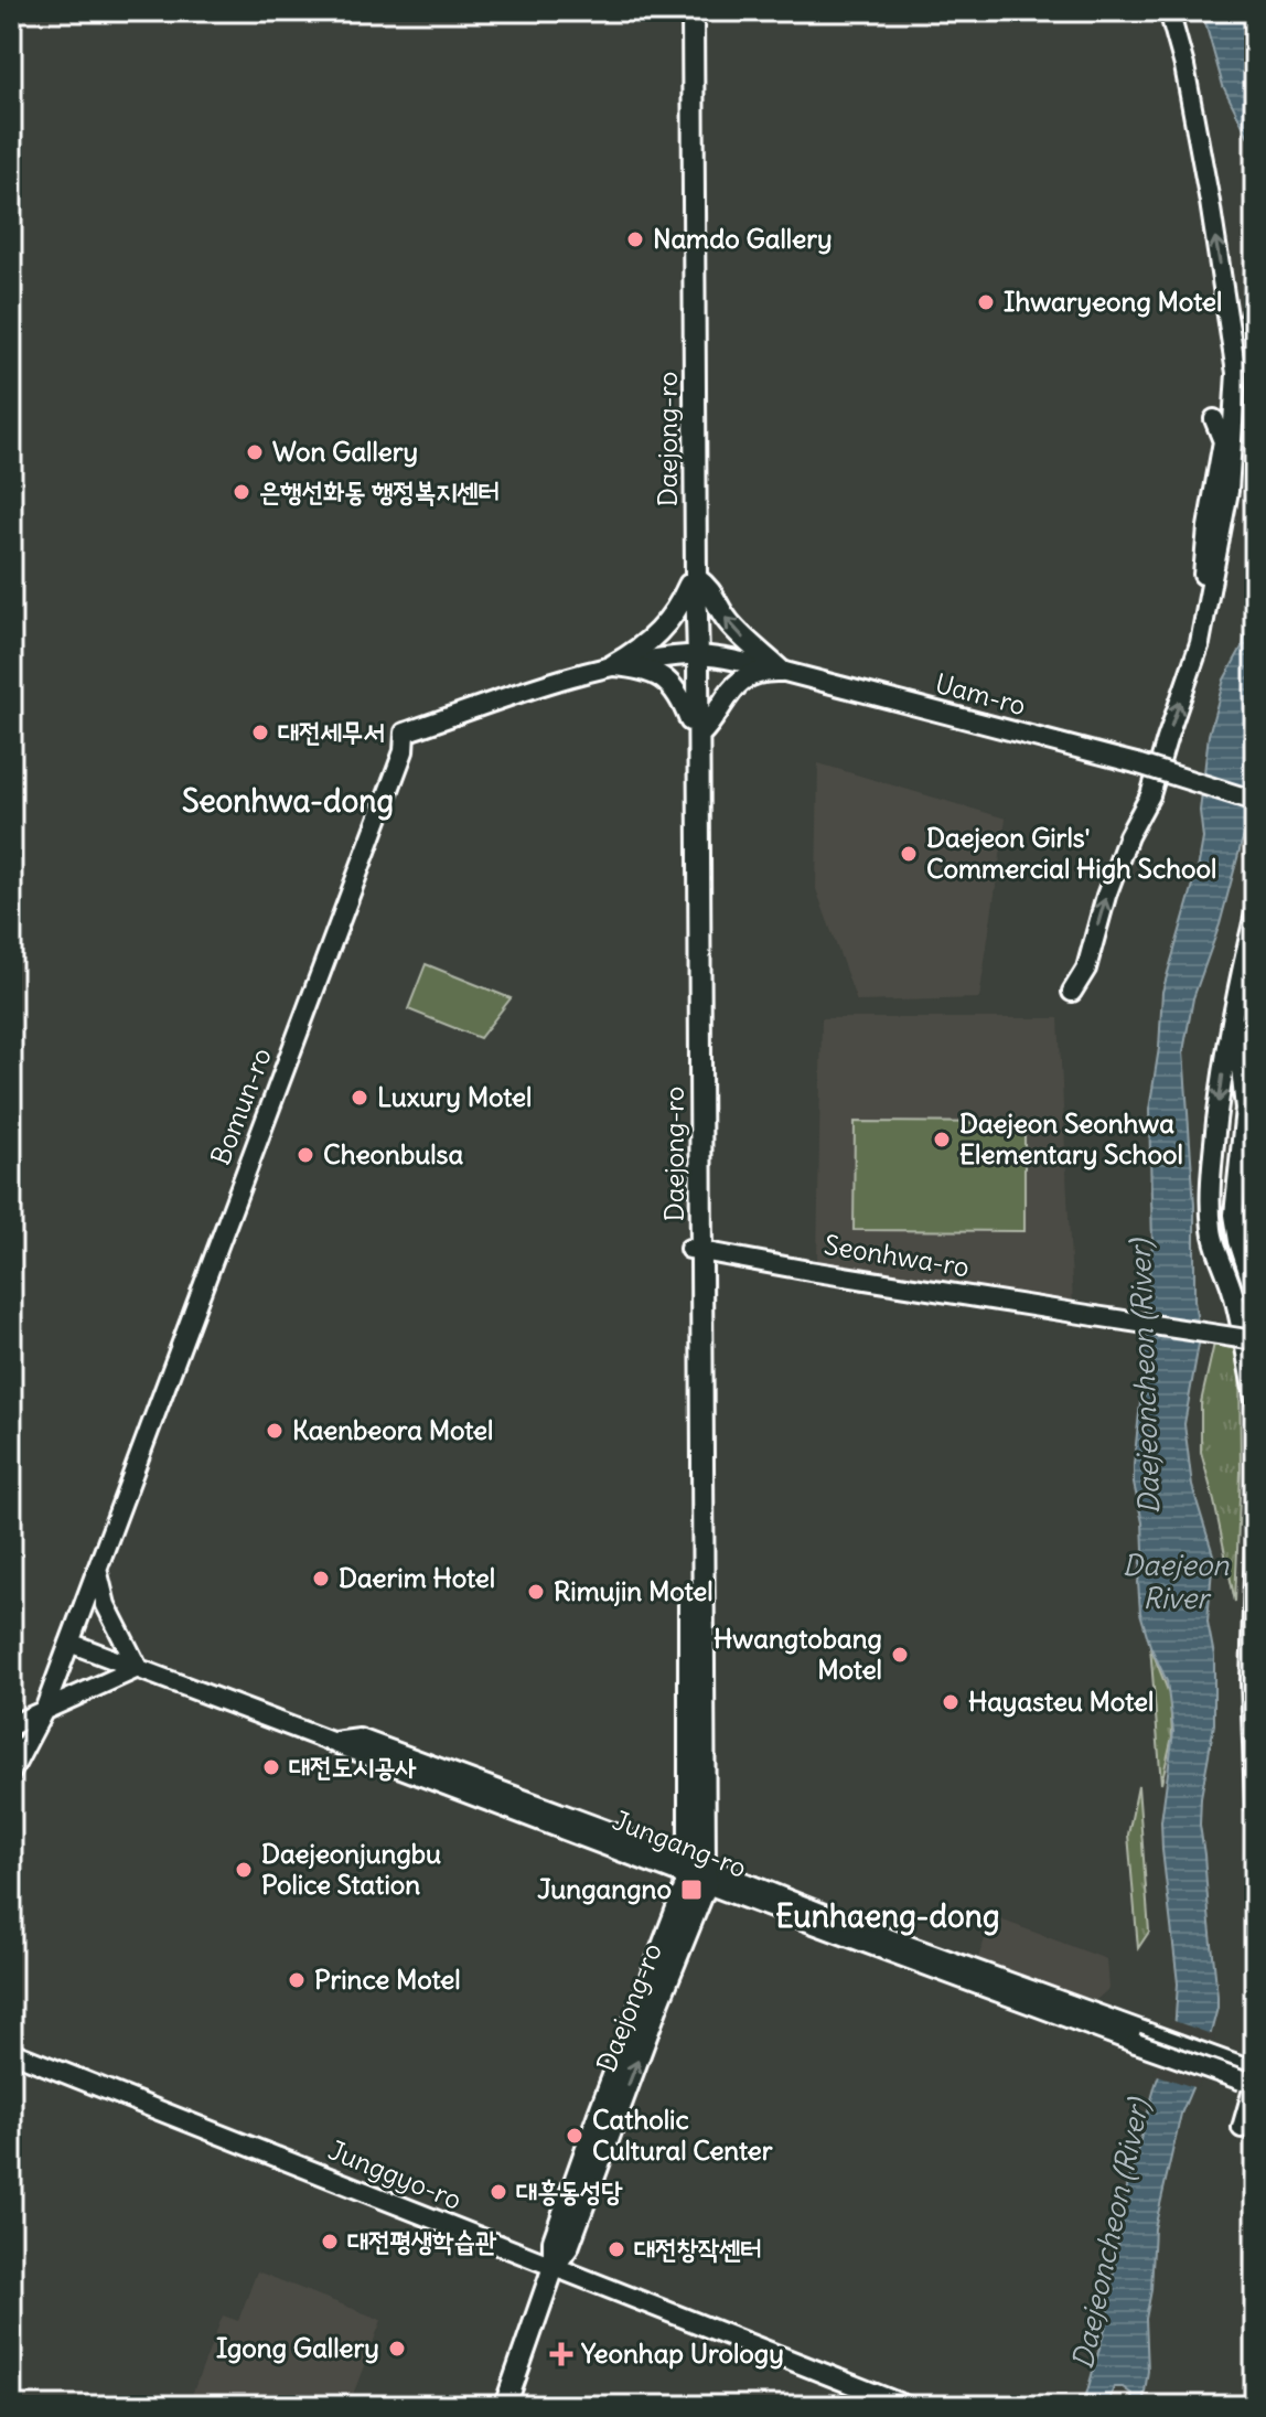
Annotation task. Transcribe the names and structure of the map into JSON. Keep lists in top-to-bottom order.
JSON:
{
  "streets": {
    "main road": [
      "Daejong-ro",
      "Uam-ro",
      "Bomun-ro",
      "Seonhwa-ro",
      "Jungang-ro",
      "Junggyo-ro"
    ]
  },
  "crossings": [
    ["Daejong-ro", "Uam-ro"],
    ["Daejong-ro", "Bomun-ro"],
    ["Daejong-ro", "Seonhwa-ro"],
    ["Daejong-ro", "Jungang-ro"],
    ["Daejong-ro", "Junggyo-ro"],
    ["Uam-ro", "Bomun-ro"],
    ["Bomun-ro", "Jungang-ro"]
  ],
  "districts": ["Seonhwa-dong", "Eunhaeng-dong"],
  "water": ["Daejeoncheon (River)", "Daejeon River"],
  "places": {
    "other": [
      "Namdo Gallery",
      "Ihwaryeong Motel",
      "Won Gallery",
      "은행선화동 행정복지센터",
      "대전세무서",
      "Daejeon Girls' Commercial High School",
      "Luxury Motel",
      "Daejeon Seonhwa Elementary School",
      "Cheonbulsa",
      "Kaenbeora Motel",
      "Daerim Hotel",
      "Rimujin Motel",
      "Hwangtobang Motel",
      "Hayasteu Motel",
      "대전도시공사",
      "Daejeonjungbu Police Station",
      "Prince Motel",
      "Catholic Cultural Center",
      "대흥동성당",
      "대전평생학습관",
      "대전창작센터",
      "Igong Gallery"
    ],
    "transit": ["Jungangno"],
    "health": ["Yeonhap Urology"]
  }
}
